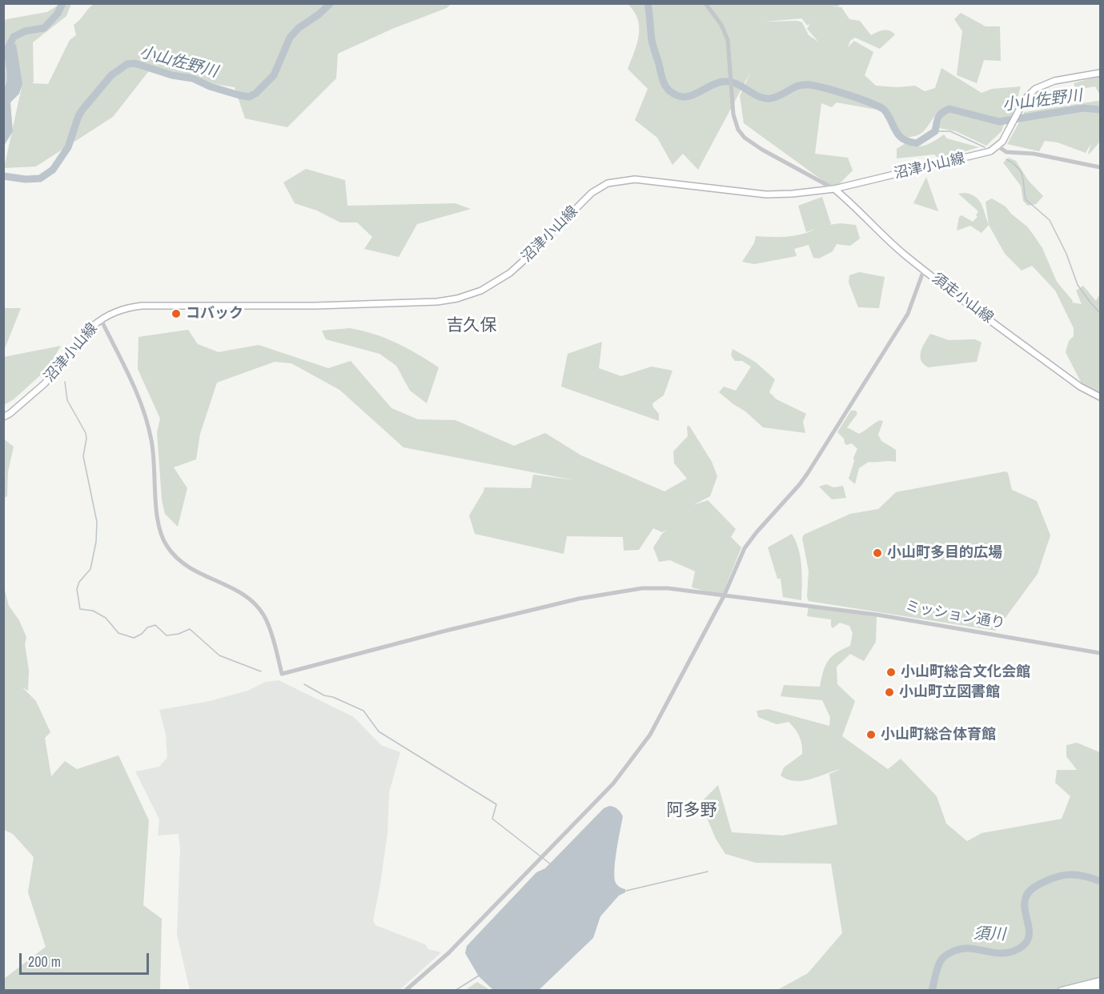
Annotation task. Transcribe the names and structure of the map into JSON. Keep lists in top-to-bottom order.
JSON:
{
  "streets": {
    "main road": ["沼津小山線", "須走小山線"],
    "street": ["ミッション通り"]
  },
  "crossings": [
    ["沼津小山線", "須走小山線"],
    ["沼津小山線", "ミッション通り"]
  ],
  "districts": ["吉久保", "阿多野"],
  "water": ["小山佐野川", "須川"],
  "places": [
    "コバック",
    "小山町多目的広場",
    "小山町総合文化会館",
    "小山町立図書館",
    "小山町総合体育館"
  ],
  "scale_bar": "200 m"
}
